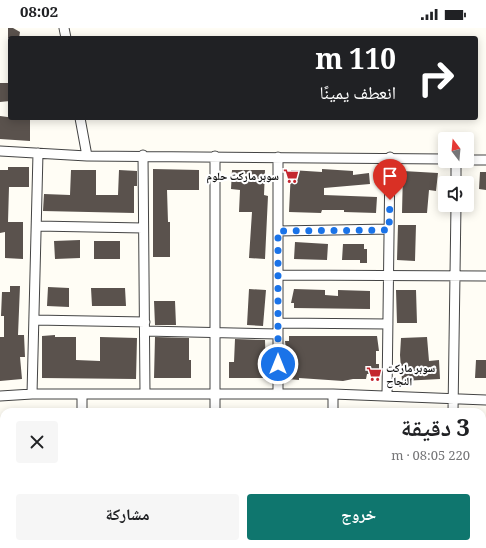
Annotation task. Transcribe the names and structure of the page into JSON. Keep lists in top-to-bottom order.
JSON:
{
  "places": {
    "supermarket": ["سوبر ماركت حلوم", "سوبر ماركت النجاح"]
  },
  "north": "top",
  "page": {
    "status": "08:02",
    "turn": ["110 m", "انعطف يمينًا"],
    "heading": ["3 دقيقة", "220 m · 08:05"],
    "buttons": ["خروج", "مشاركة"]
  }
}
